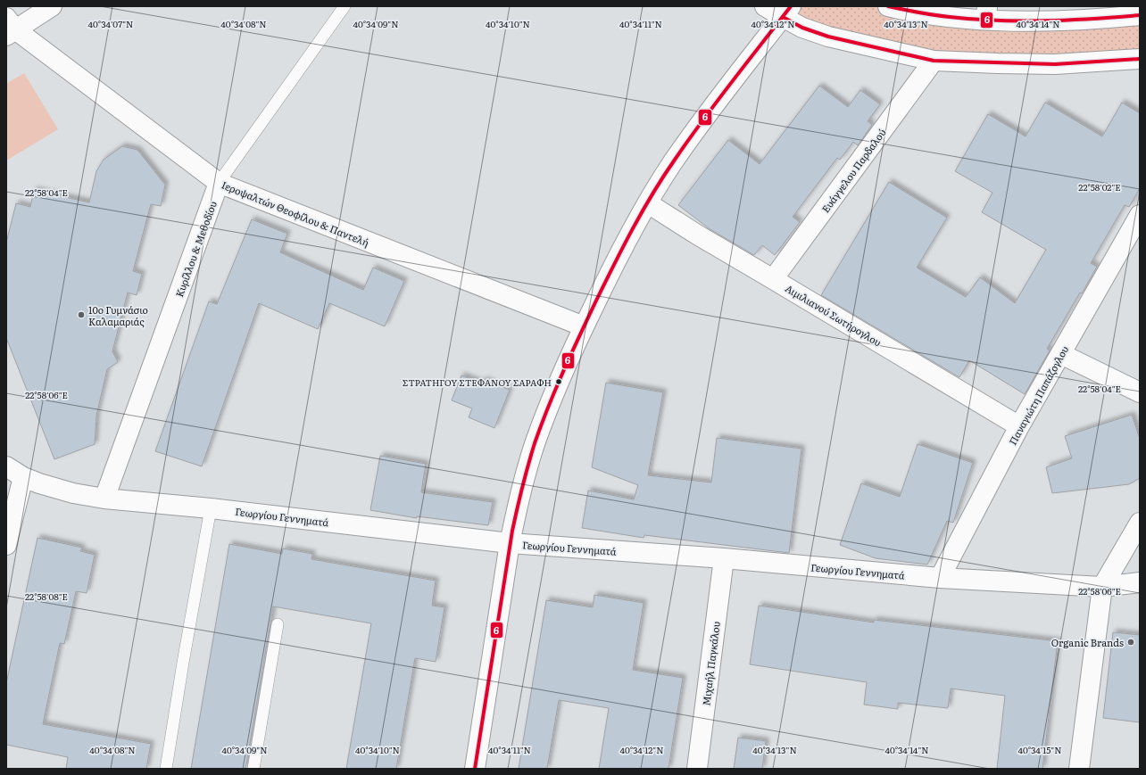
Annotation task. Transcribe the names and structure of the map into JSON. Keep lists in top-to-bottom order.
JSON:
{
  "streets": {
    "street": [
      "Ευάγγελου Παρδαλού",
      "Ιεροψαλτών Θεοφίλου & Παντελή",
      "Κυρίλλου & Μεθοδίου",
      "Αιμιλιανού Σωτήρογλου",
      "Παναγιώτη Παπάζογλου",
      "Γεωργίου Γεννηματά",
      "Μιχαήλ Παγκάλου"
    ]
  },
  "crossings": [
    ["Ευάγγελου Παρδαλού", "Αιμιλιανού Σωτήρογλου"],
    ["Ιεροψαλτών Θεοφίλου & Παντελή", "Κυρίλλου & Μεθοδίου"],
    ["Κυρίλλου & Μεθοδίου", "Γεωργίου Γεννηματά"],
    ["Αιμιλιανού Σωτήρογλου", "Παναγιώτη Παπάζογλου"],
    ["Παναγιώτη Παπάζογλου", "Γεωργίου Γεννηματά"],
    ["Γεωργίου Γεννηματά", "Μιχαήλ Παγκάλου"]
  ],
  "places": ["10ο Γυμνάσιο Καλαμαριάς", "ΣΤΡΑΤΗΓΟΥ ΣΤΕΦΑΝΟΥ ΣΑΡΑΦΗ", "Organic Brands"],
  "lines": ["transit line 6"],
  "coordinates": [
    "40°34'07\"N",
    "40°34'08\"N",
    "40°34'09\"N",
    "40°34'10\"N",
    "40°34'11\"N",
    "40°34'12\"N",
    "40°34'13\"N",
    "40°34'14\"N",
    "22°58'02\"E",
    "22°58'04\"E",
    "22°58'06\"E",
    "22°58'08\"E",
    "40°34'15\"N"
  ]
}
